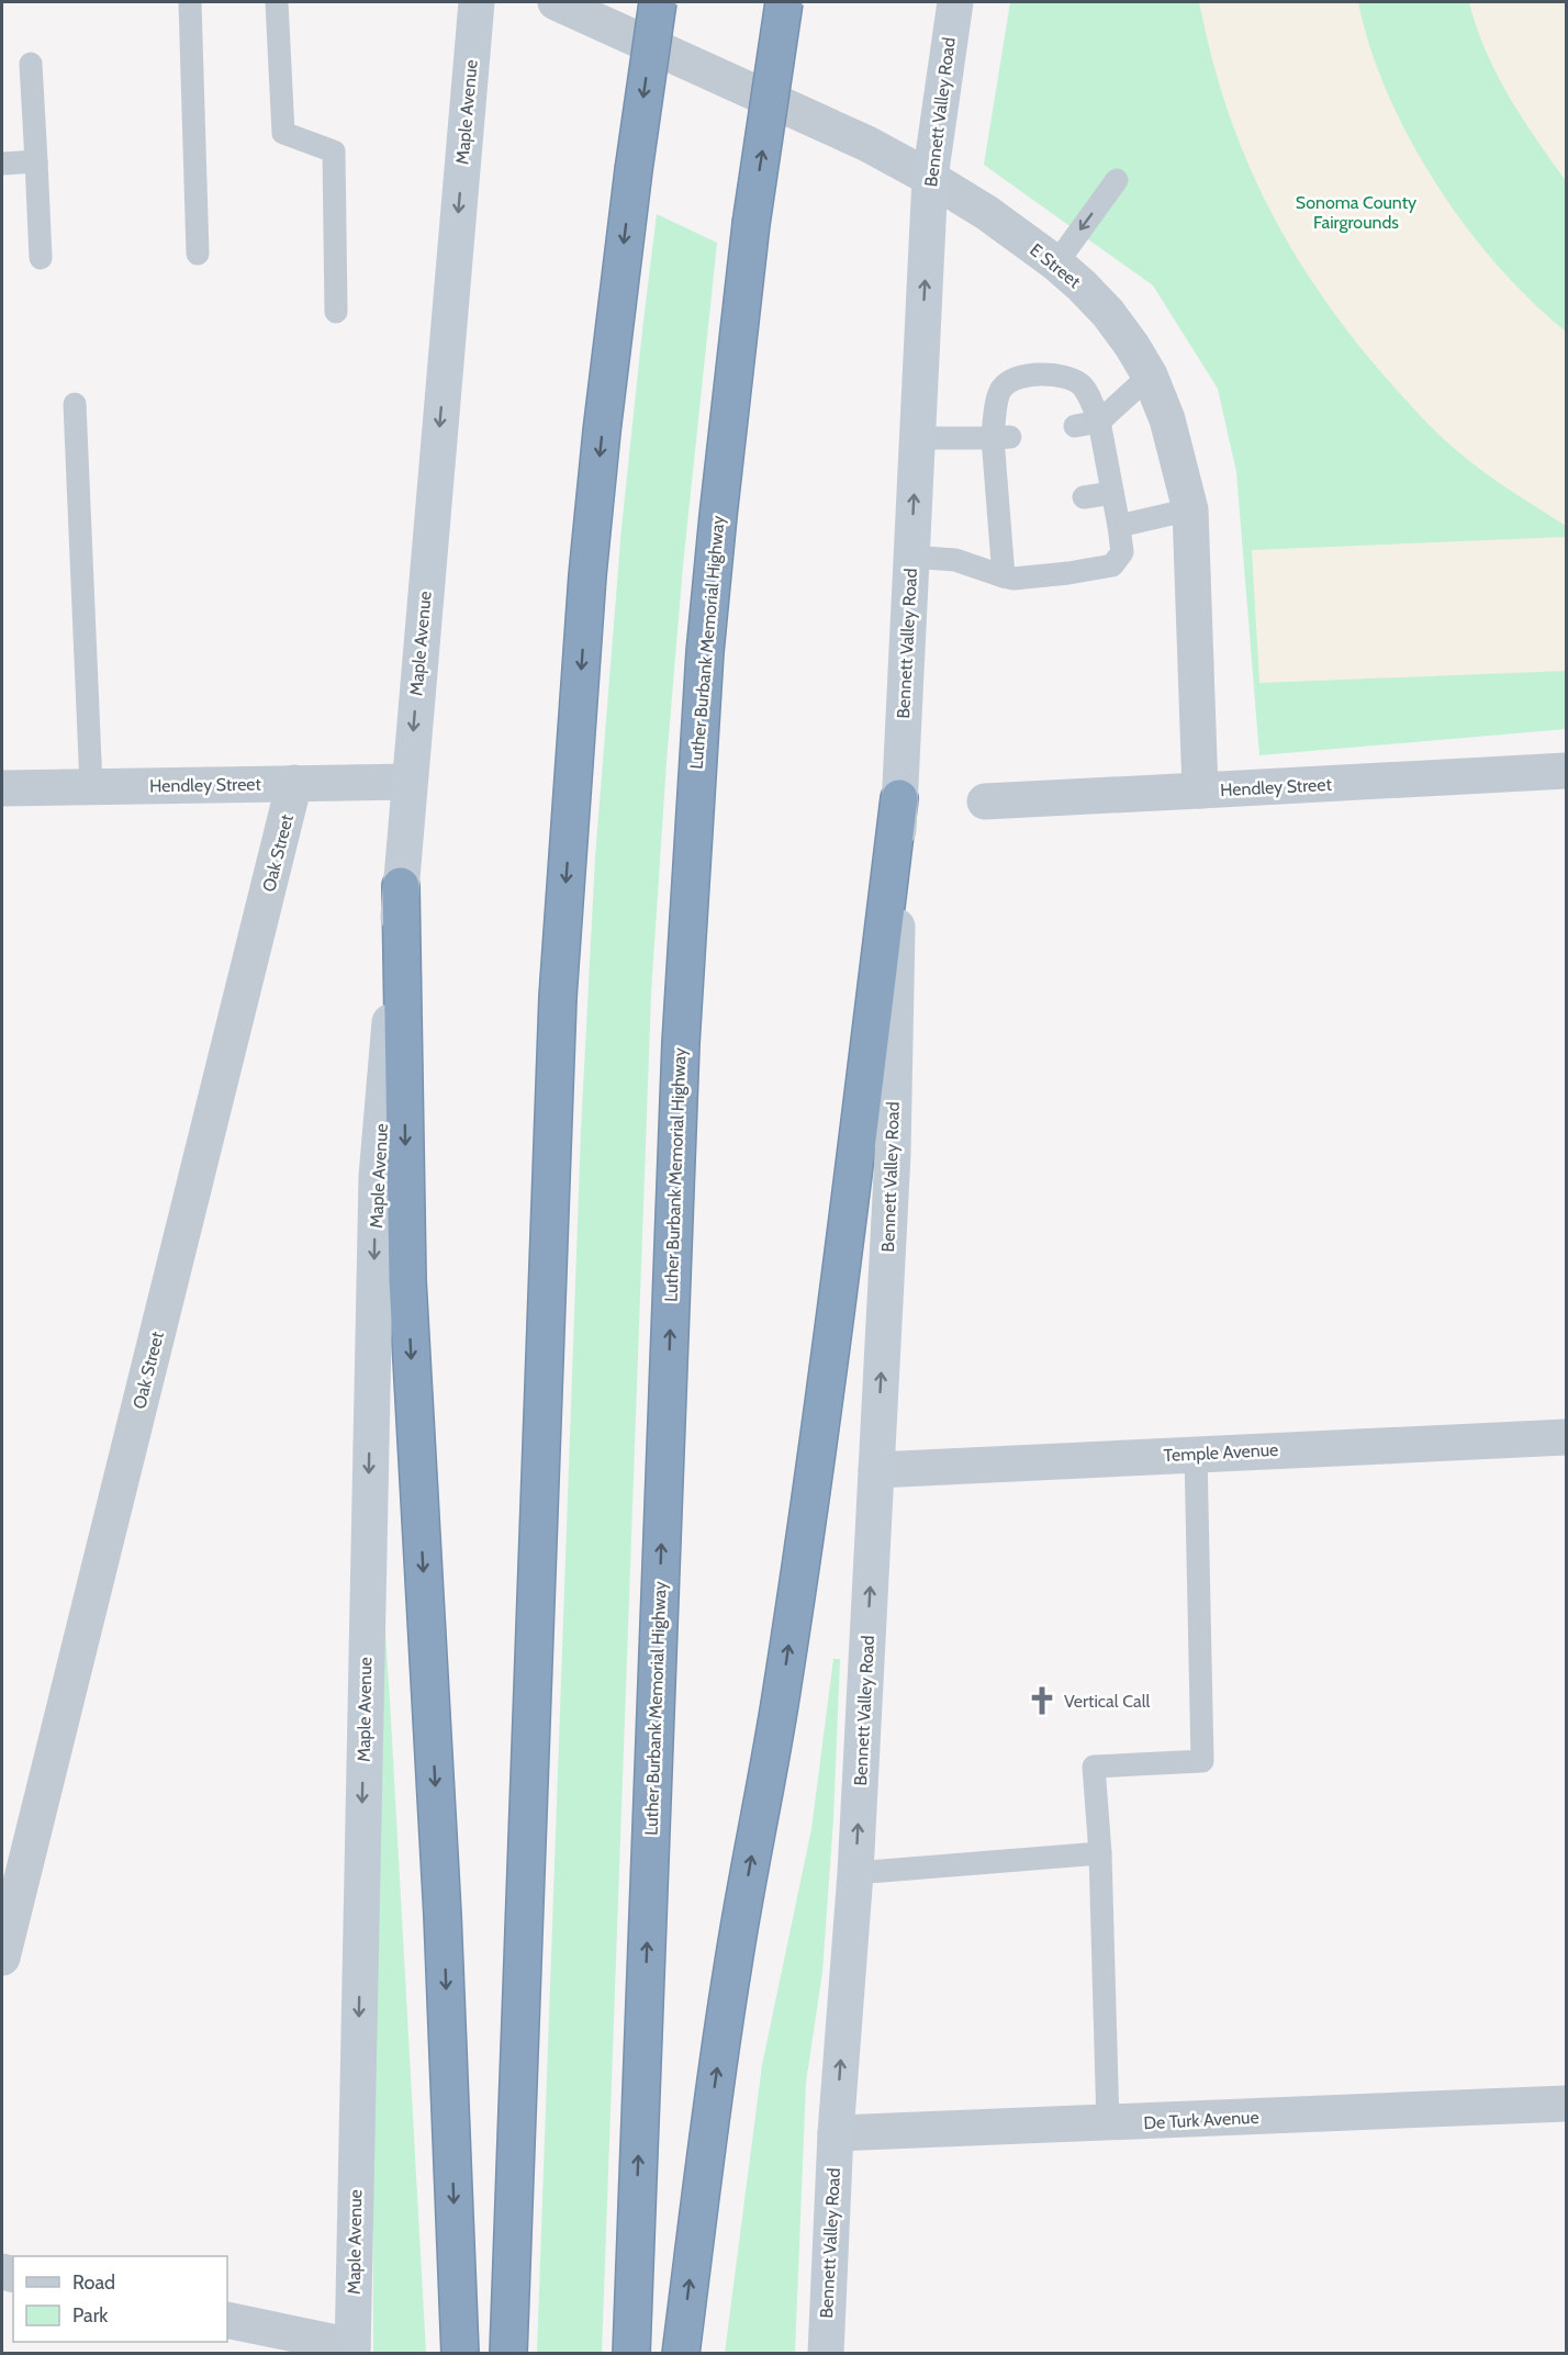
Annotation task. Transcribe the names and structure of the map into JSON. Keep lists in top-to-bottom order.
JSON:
{
  "streets": {
    "highway": ["Luther Burbank Memorial Highway"],
    "main road": ["Maple Avenue", "Bennett Valley Road"],
    "street": [
      "E Street",
      "Hendley Street",
      "Oak Street",
      "Temple Avenue",
      "De Turk Avenue"
    ]
  },
  "crossings": [
    ["Maple Avenue", "Hendley Street"],
    ["Bennett Valley Road", "E Street"],
    ["Bennett Valley Road", "Temple Avenue"],
    ["Bennett Valley Road", "De Turk Avenue"],
    ["E Street", "Hendley Street"],
    ["Hendley Street", "Oak Street"]
  ],
  "one_way": ["Maple Avenue", "Bennett Valley Road"],
  "parks": ["Sonoma County Fairgrounds"],
  "places": {
    "church": ["Vertical Call"]
  },
  "legend": ["Road", "Park"]
}
